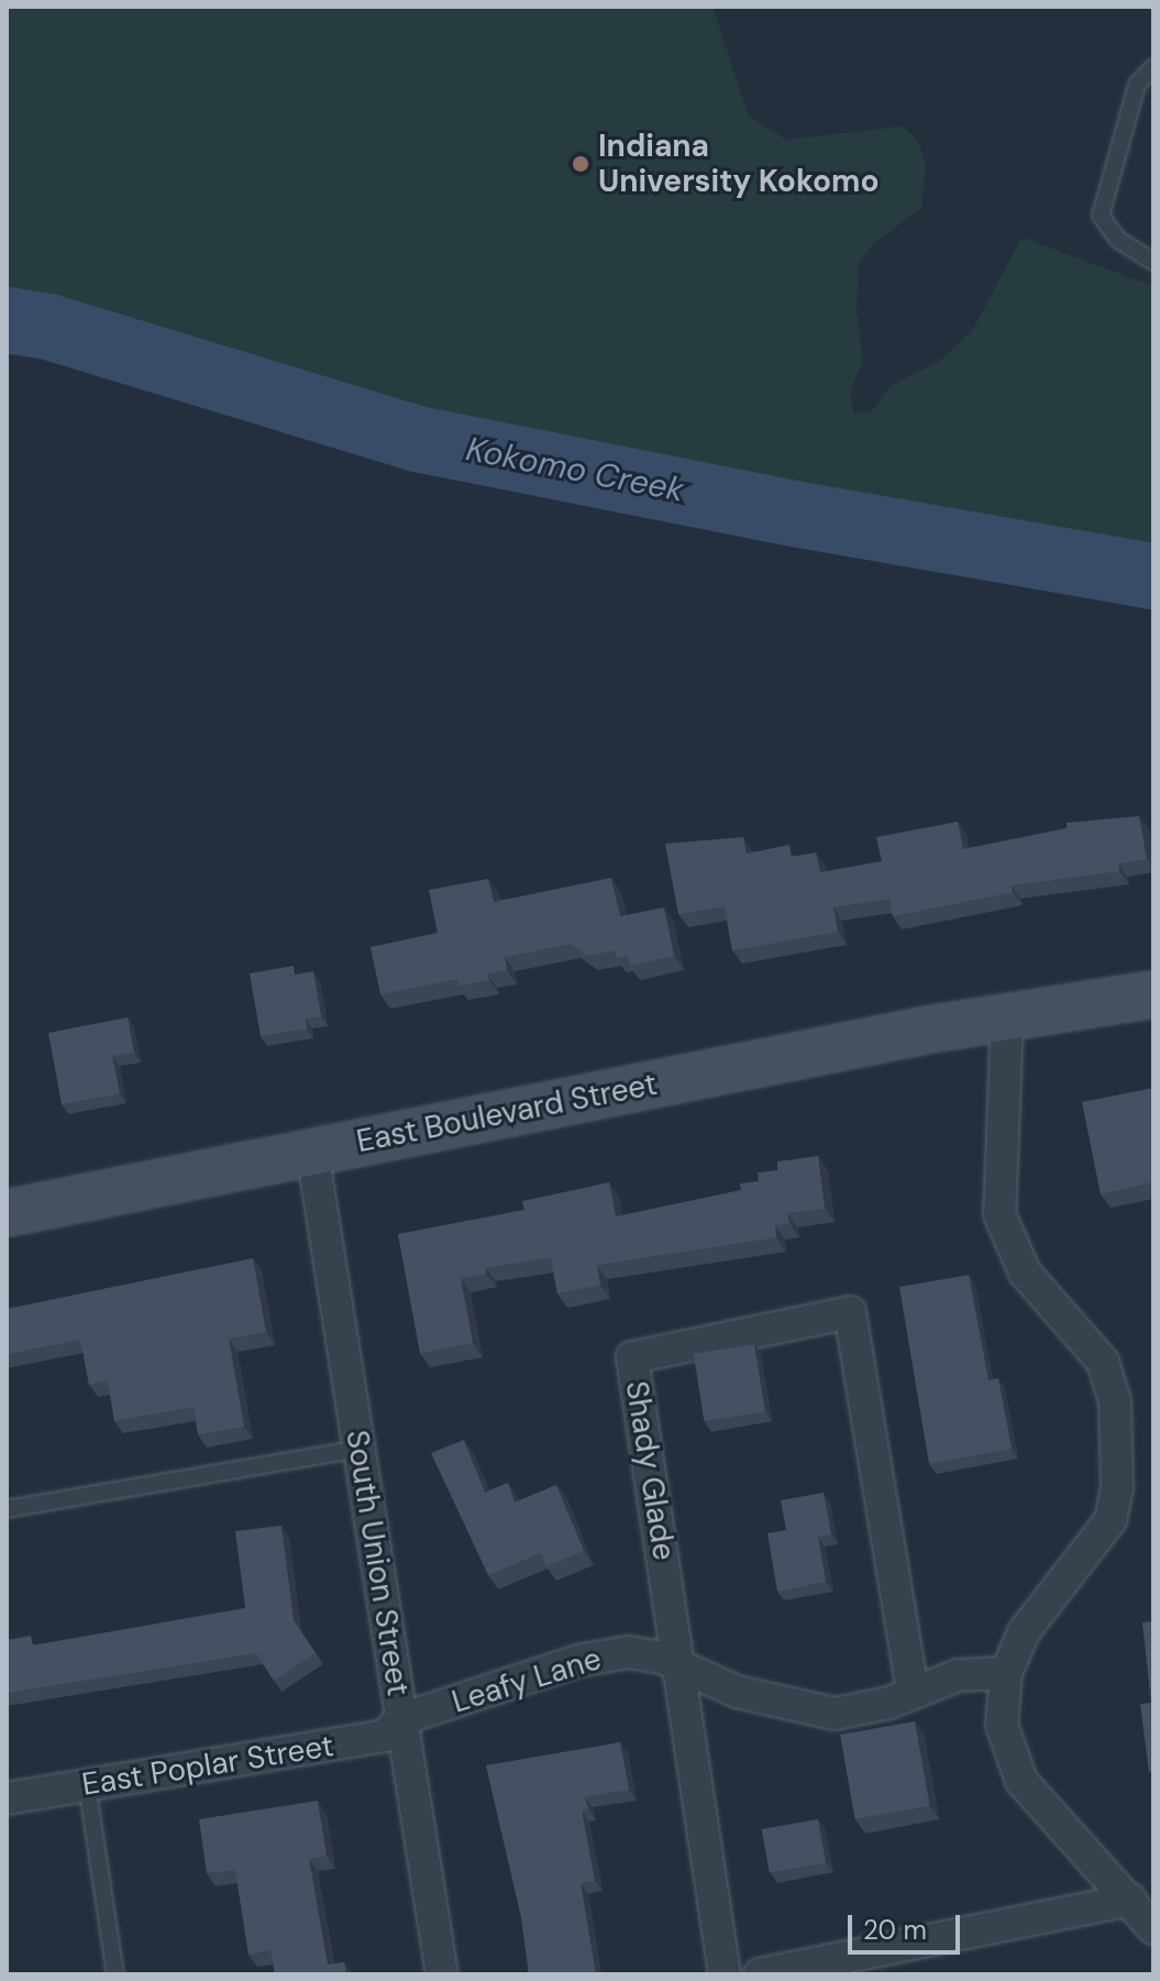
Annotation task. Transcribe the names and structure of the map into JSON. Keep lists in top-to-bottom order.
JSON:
{
  "streets": {
    "main road": ["East Boulevard Street"],
    "street": [
      "Shady Glade",
      "South Union Street",
      "Leafy Lane",
      "East Poplar Street"
    ]
  },
  "crossings": [
    ["East Boulevard Street", "South Union Street"],
    ["Shady Glade", "Leafy Lane"],
    ["South Union Street", "Leafy Lane"],
    ["South Union Street", "East Poplar Street"],
    ["Leafy Lane", "East Poplar Street"]
  ],
  "water": ["Kokomo Creek"],
  "places": ["Indiana University Kokomo"],
  "scale_bar": "20 m"
}
